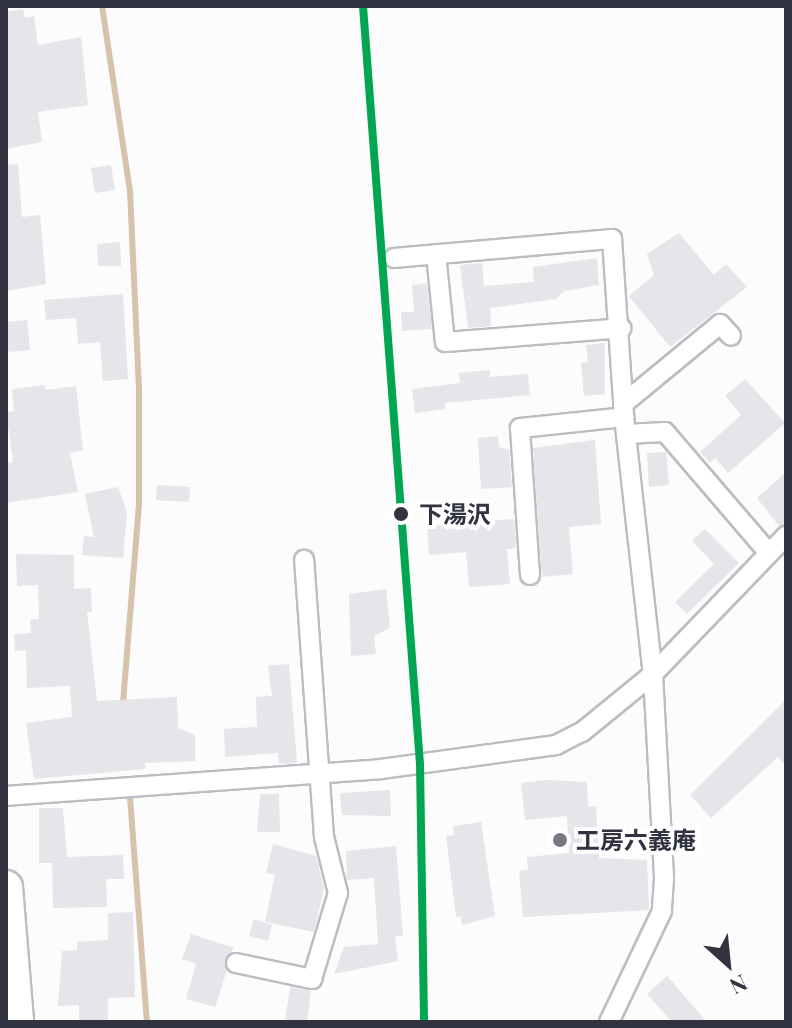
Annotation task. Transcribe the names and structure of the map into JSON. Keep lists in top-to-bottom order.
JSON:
{
  "places": ["下湯沢", "工房六義庵"],
  "north": "bottom right"
}
